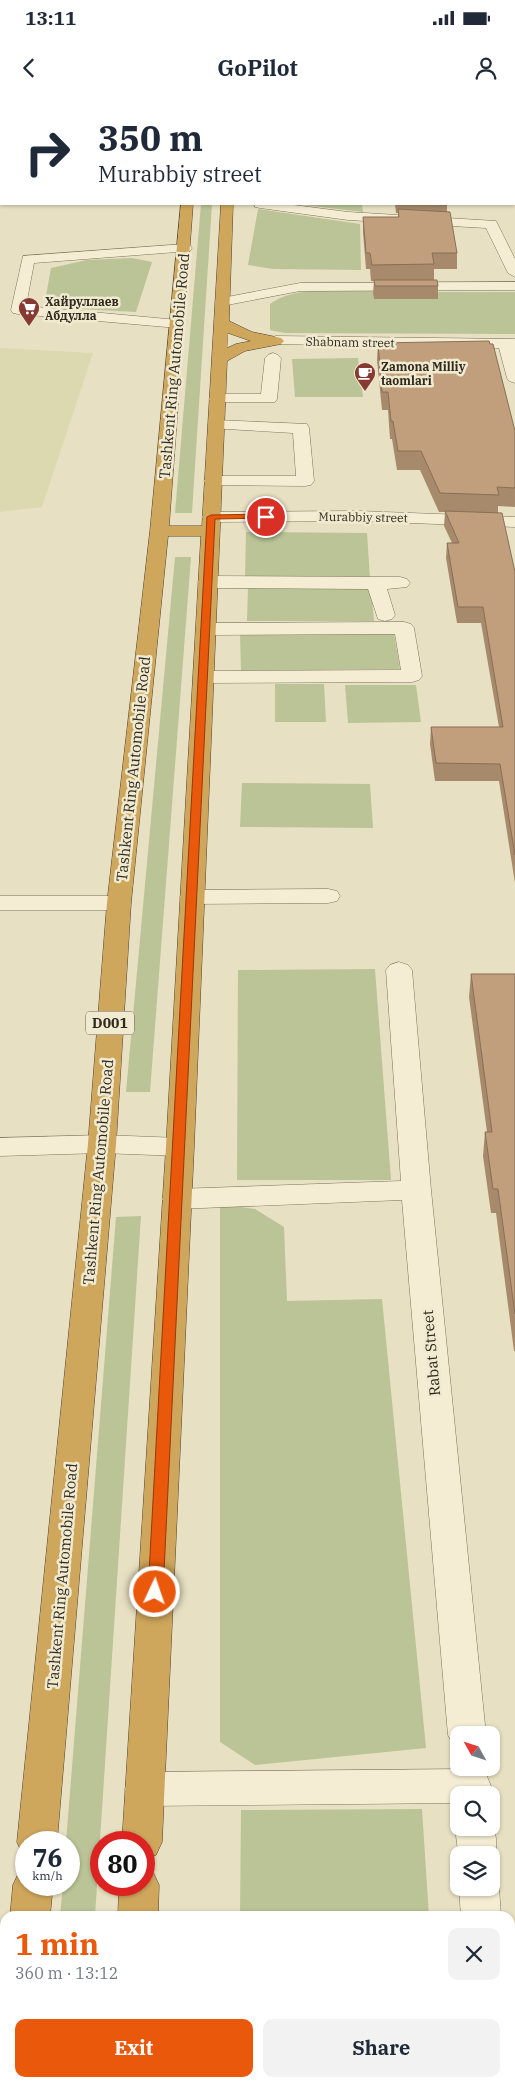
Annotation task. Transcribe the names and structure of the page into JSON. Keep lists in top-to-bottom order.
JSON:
{
  "streets": {
    "highway": ["Tashkent Ring Automobile Road", "D001"],
    "street": ["Shabnam street", "Murabbiy street", "Rabat Street"]
  },
  "places": {
    "supermarket": ["Хайруллаев Абдулла"],
    "cafe": ["Zamona Milliy taomlari"]
  },
  "north": "top left",
  "page": {
    "status": "13:11",
    "header": "GoPilot",
    "turn": ["350 m", "Murabbiy street"],
    "speed": "76 km/h",
    "limit": "80",
    "heading": ["1 min", "360 m · 13:12"],
    "buttons": ["Exit", "Share"]
  }
}
